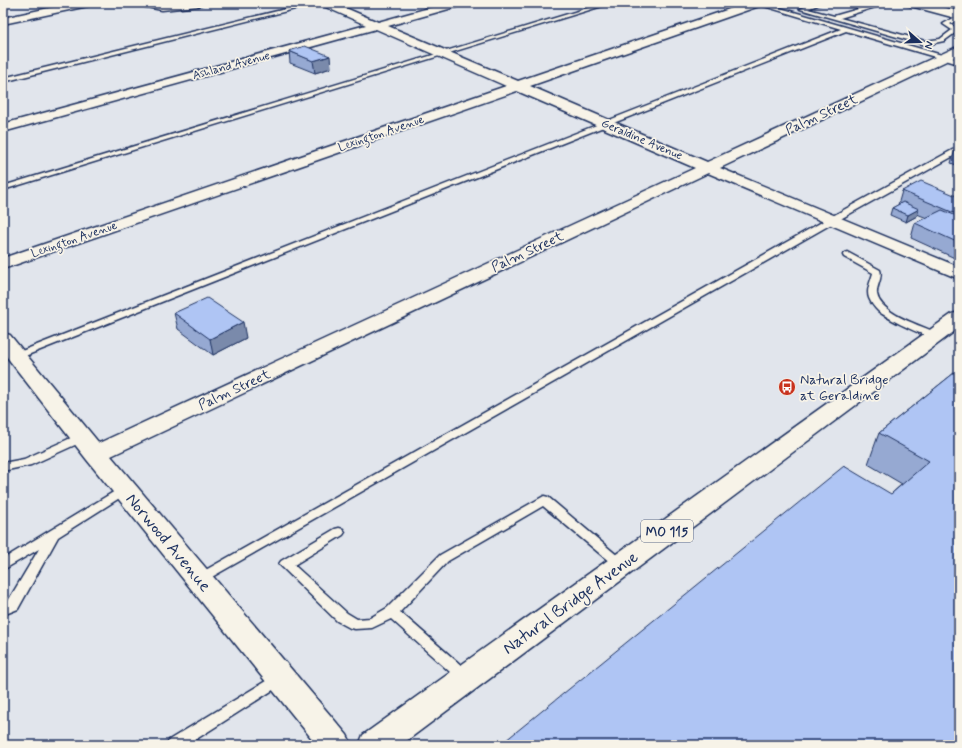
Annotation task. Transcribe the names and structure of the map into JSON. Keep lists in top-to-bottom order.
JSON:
{
  "streets": {
    "main road": ["MO 115", "Natural Bridge Avenue"],
    "street": [
      "Ashland Avenue",
      "Palm Street",
      "Lexington Avenue",
      "Geraldine Avenue",
      "Norwood Avenue"
    ]
  },
  "crossings": [
    ["Ashland Avenue", "Geraldine Avenue"],
    ["Palm Street", "Geraldine Avenue"],
    ["Palm Street", "Norwood Avenue"],
    ["Lexington Avenue", "Geraldine Avenue"]
  ],
  "places": {
    "bus stop": ["Natural Bridge at Geraldine"]
  },
  "north": "right"
}
